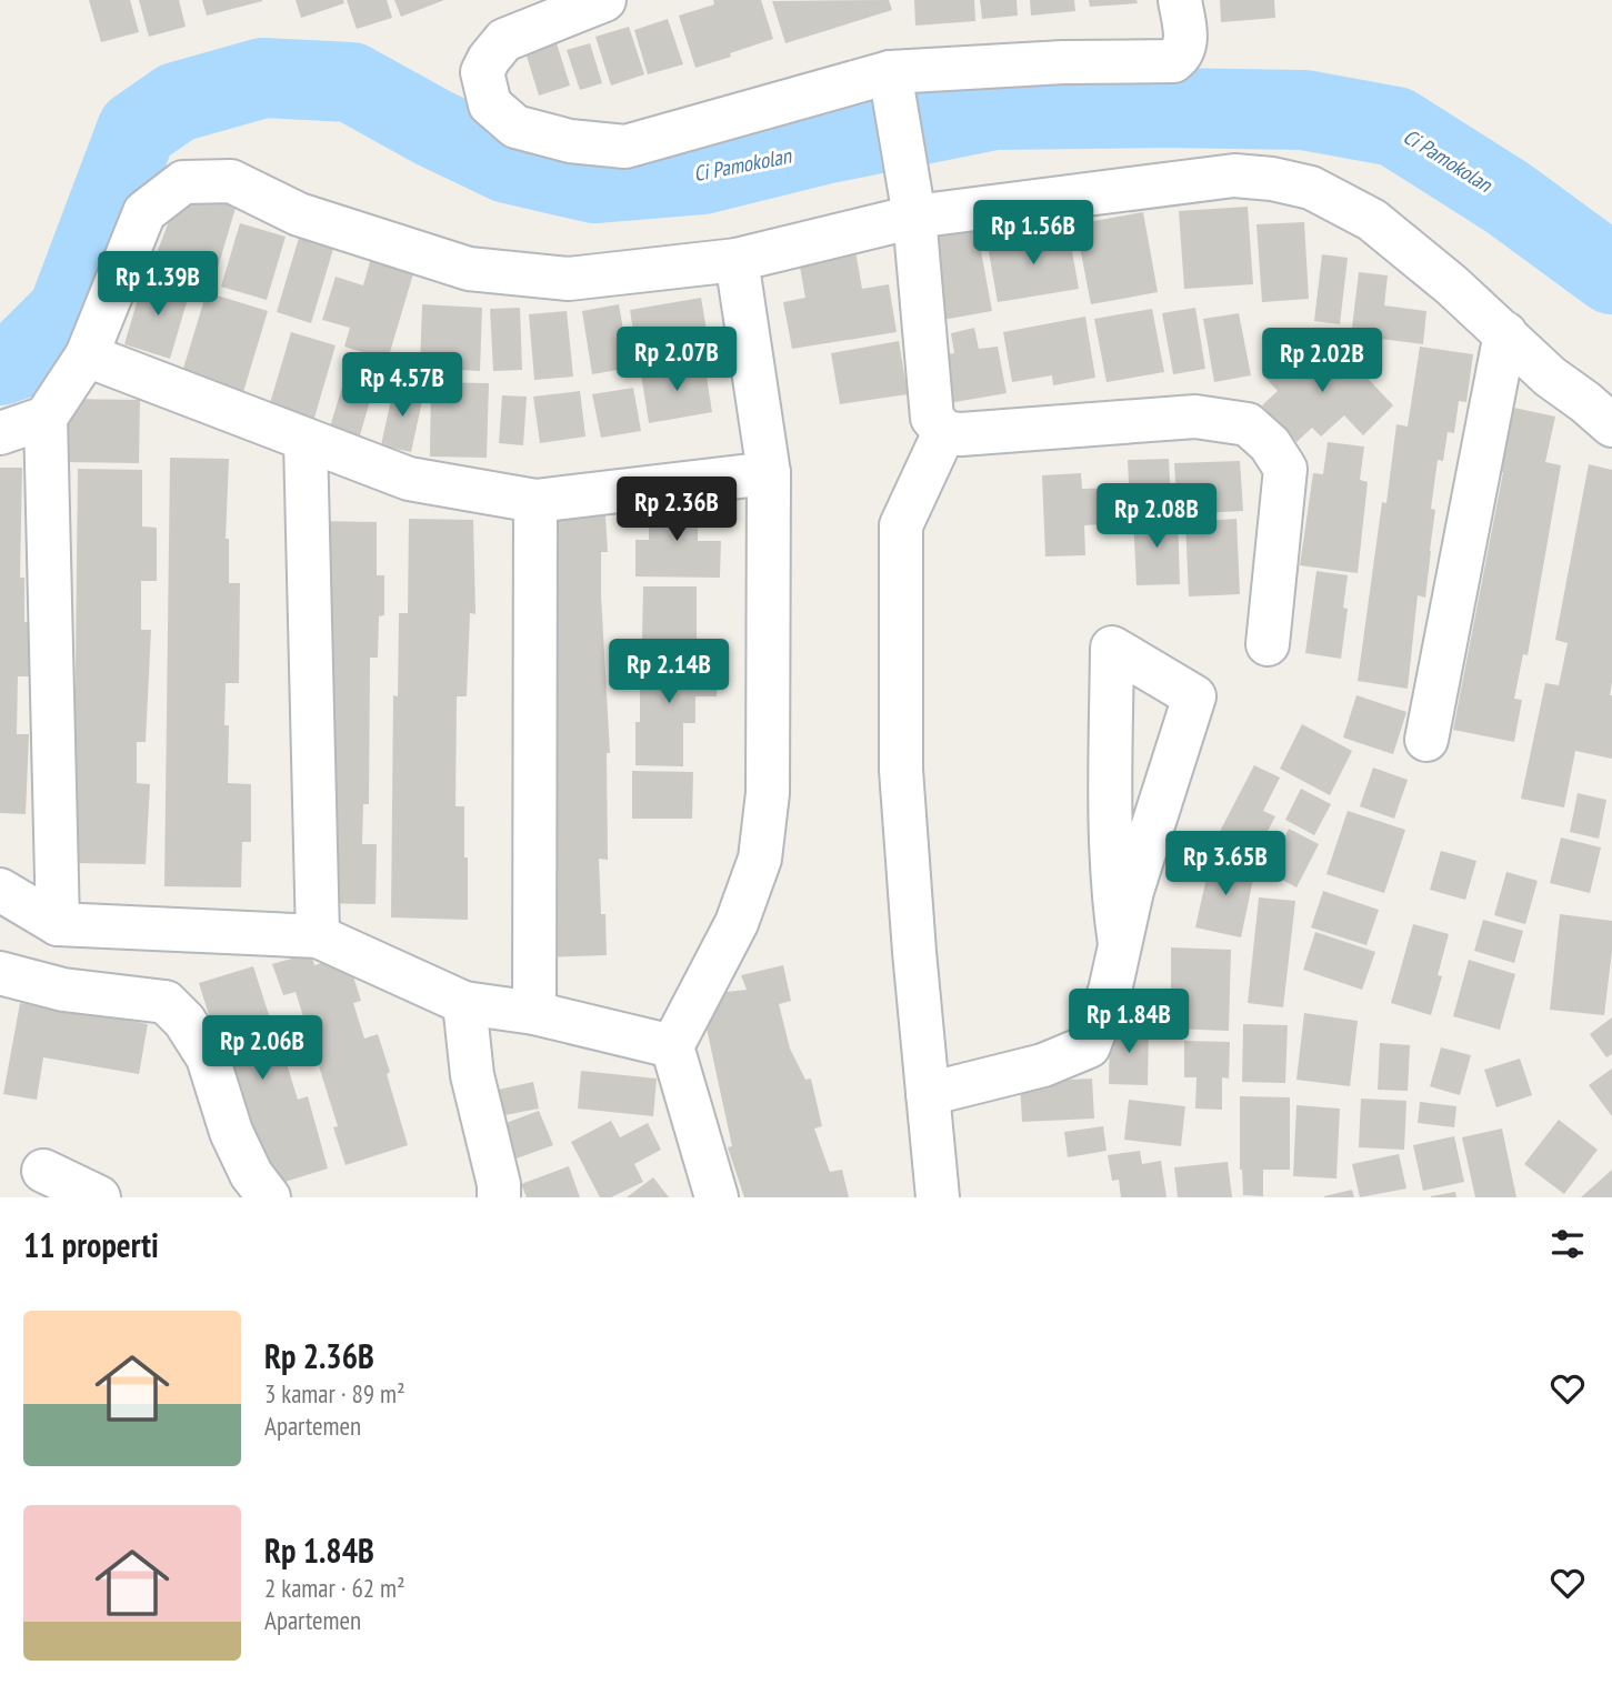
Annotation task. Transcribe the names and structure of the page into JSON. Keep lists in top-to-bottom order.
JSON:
{
  "water": ["Ci Pamokolan"],
  "page": {
    "price": [
      "Rp 1.56B",
      "Rp 1.39B",
      "Rp 2.07B",
      "Rp 2.02B",
      "Rp 4.57B",
      "Rp 2.36B",
      "Rp 2.08B",
      "Rp 2.14B",
      "Rp 3.65B",
      "Rp 1.84B",
      "Rp 2.06B"
    ],
    "heading": "11 properti",
    "list": [
      {
        "name": "Rp 2.36B",
        "note": "3 kamar · 89 m² · Apartemen"
      },
      {
        "name": "Rp 1.84B",
        "note": "2 kamar · 62 m² · Apartemen"
      }
    ]
  }
}
